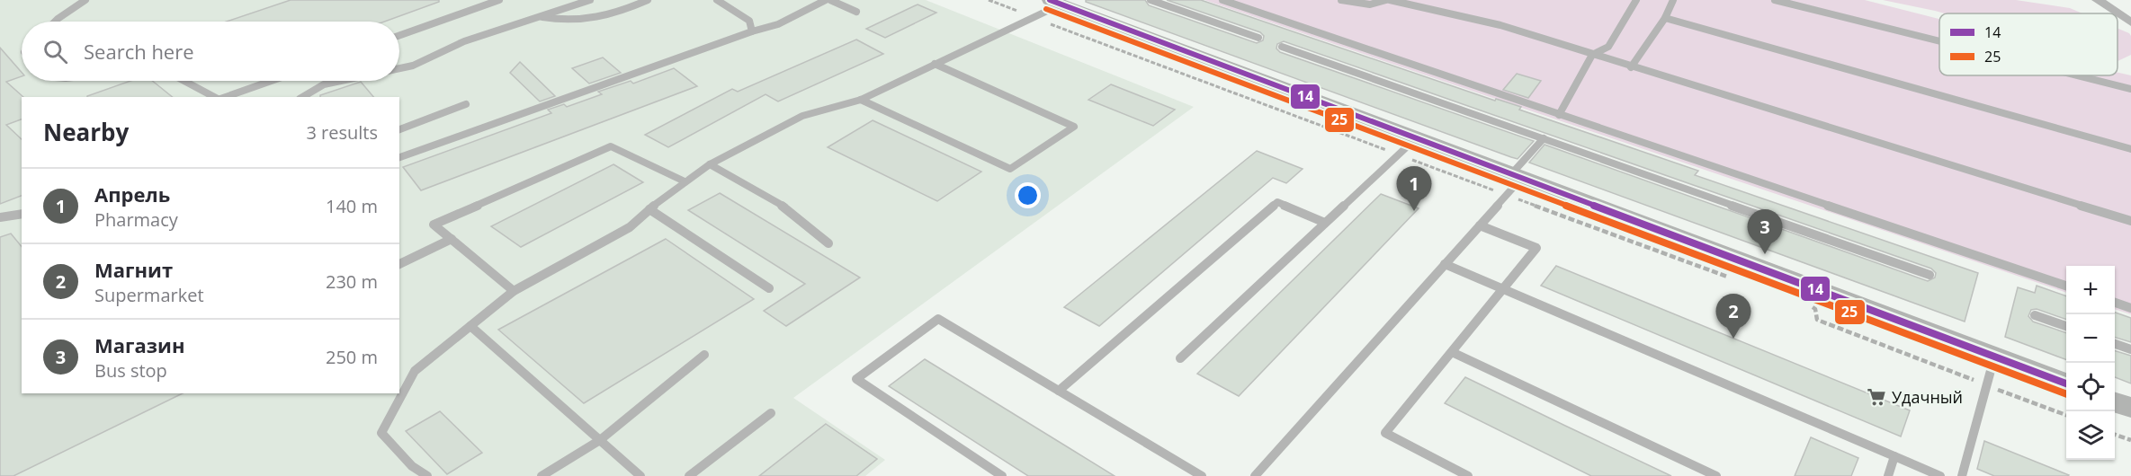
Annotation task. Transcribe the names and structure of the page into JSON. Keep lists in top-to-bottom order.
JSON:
{
  "places": {
    "supermarket": ["Удачный"]
  },
  "lines": ["transit line 14", "transit line 25"],
  "legend": ["14", "25"],
  "page": {
    "search": "Search here",
    "heading": ["Nearby", "3 results"],
    "pins": ["1", "3", "2"],
    "list": [
      {
        "mark": "1",
        "name": "Апрель",
        "note": "Pharmacy",
        "value": "140 m"
      },
      {
        "mark": "2",
        "name": "Магнит",
        "note": "Supermarket",
        "value": "230 m"
      },
      {
        "mark": "3",
        "name": "Магазин",
        "note": "Bus stop",
        "value": "250 m"
      }
    ],
    "map_buttons": ["+", "−"]
  }
}
